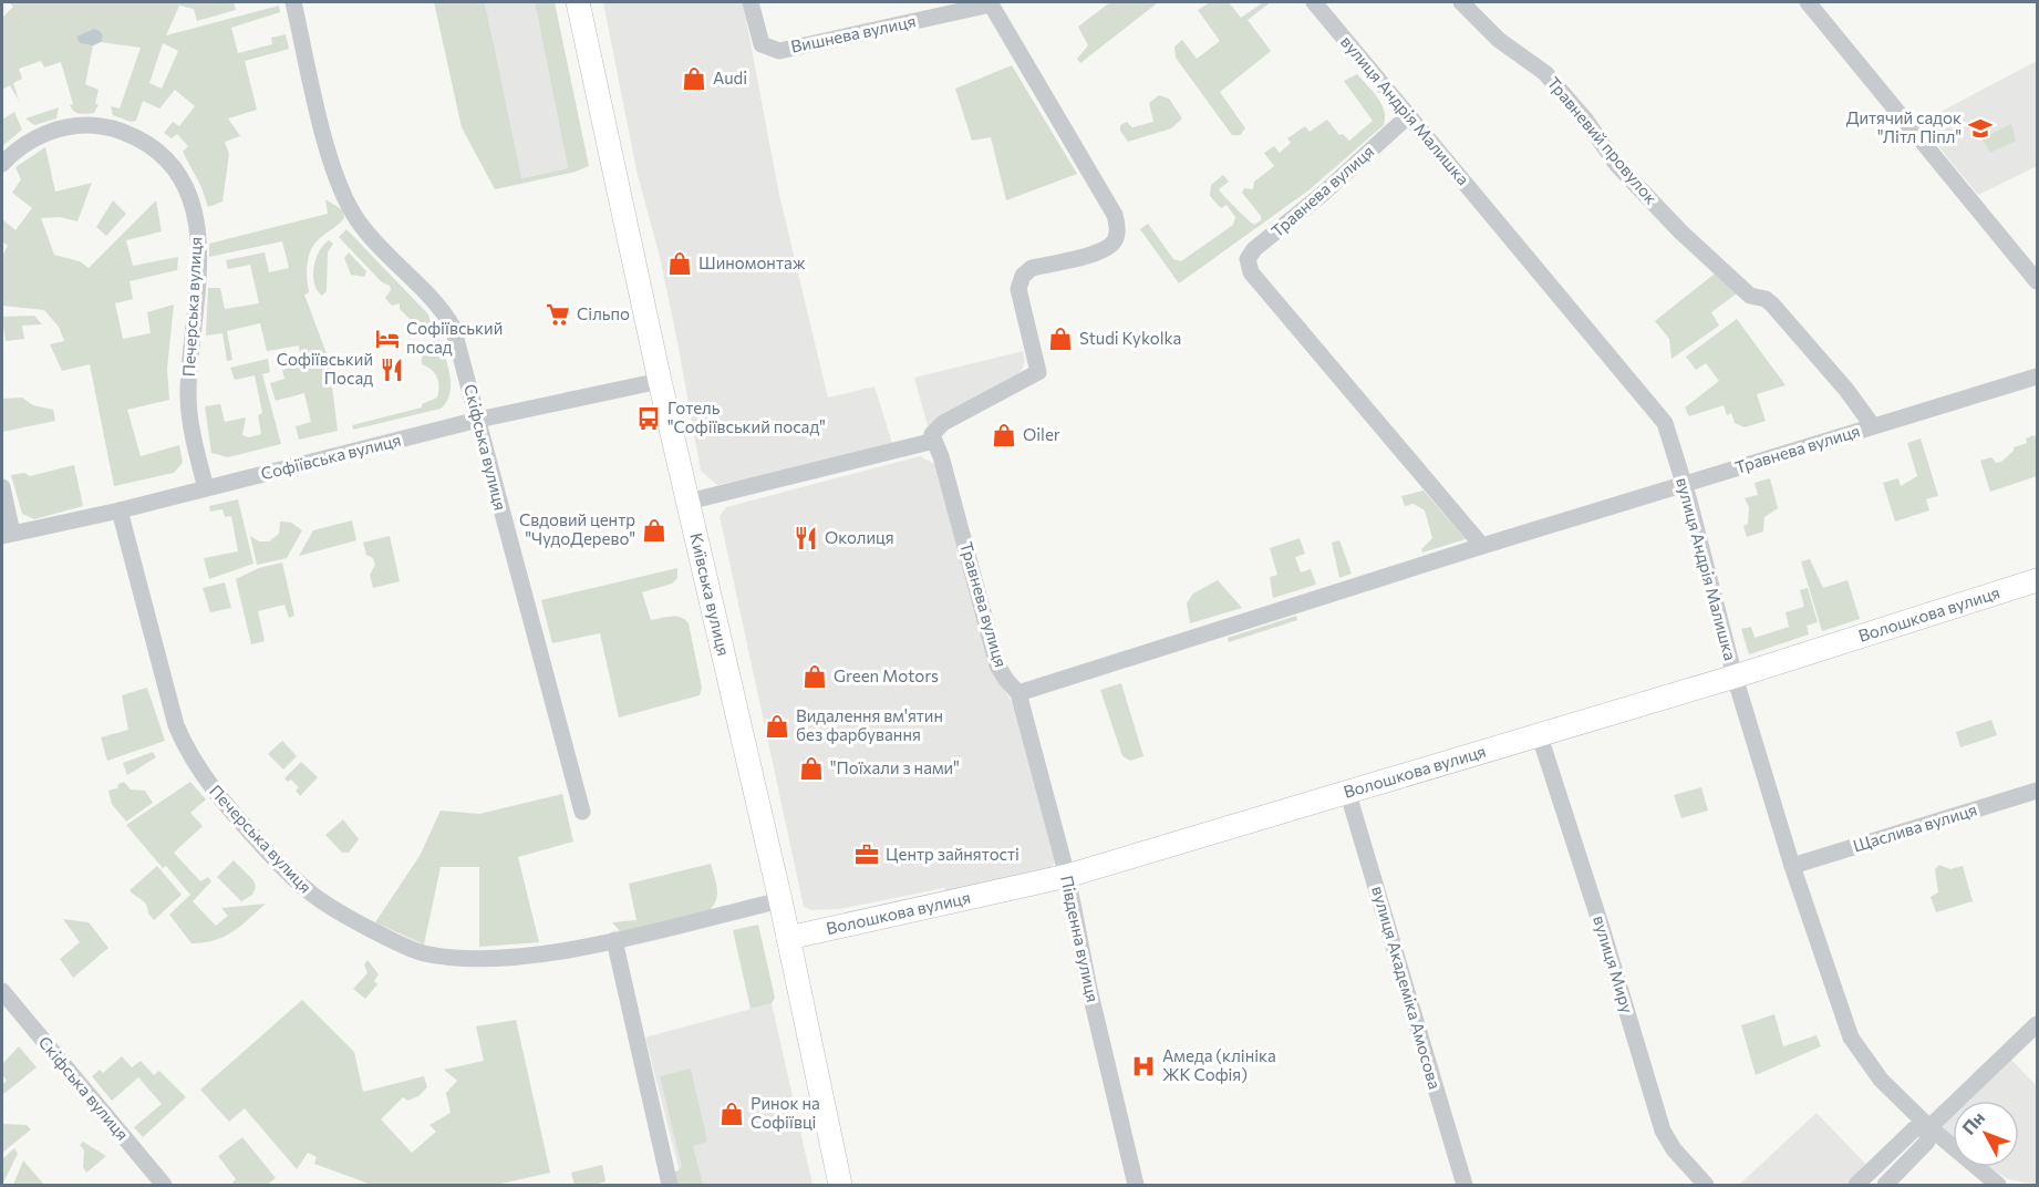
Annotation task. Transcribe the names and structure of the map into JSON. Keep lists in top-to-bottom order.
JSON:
{
  "streets": {
    "street": [
      "Вишнева вулиця",
      "вулиця Андрія Малишка",
      "Травневий провулок",
      "Травнева вулиця",
      "Печерська вулиця",
      "Скіфська вулиця",
      "Софіївська вулиця",
      "Київська вулиця",
      "Волошкова вулиця",
      "Щаслива вулиця",
      "Південна вулиця",
      "вулиця Миру",
      "вулиця Академіка Амосова"
    ]
  },
  "crossings": [
    ["вулиця Андрія Малишка", "Травнева вулиця"],
    ["вулиця Андрія Малишка", "Волошкова вулиця"],
    ["вулиця Андрія Малишка", "Щаслива вулиця"],
    ["Травневий провулок", "Травнева вулиця"],
    ["Травнева вулиця", "Південна вулиця"],
    ["Печерська вулиця", "Софіївська вулиця"],
    ["Печерська вулиця", "Київська вулиця"],
    ["Скіфська вулиця", "Софіївська вулиця"],
    ["Софіївська вулиця", "Київська вулиця"],
    ["Київська вулиця", "Волошкова вулиця"],
    ["Волошкова вулиця", "Південна вулиця"],
    ["Волошкова вулиця", "вулиця Миру"],
    ["Волошкова вулиця", "вулиця Академіка Амосова"]
  ],
  "places": {
    "shop": [
      "Audi",
      "Шиномонтаж",
      "Studi Kykolka",
      "Oiler",
      "Свдовий центр \"ЧудоДерево\"",
      "Green Motors",
      "Видалення вм'ятин без фарбування",
      "\"Поїхали з нами\"",
      "Ринок на Софіївці"
    ],
    "school or university": ["Дитячий садок \"Літл Піпл\""],
    "supermarket": ["Сільпо"],
    "hotel": ["Софіївський посад"],
    "restaurant": ["Софіївський Посад", "Околиця"],
    "bus stop": ["Готель \"Софіївський посад\""],
    "office": ["Центр зайнятості"],
    "hospital": ["Амеда (клініка ЖК Софія)"]
  },
  "north": "top left"
}
